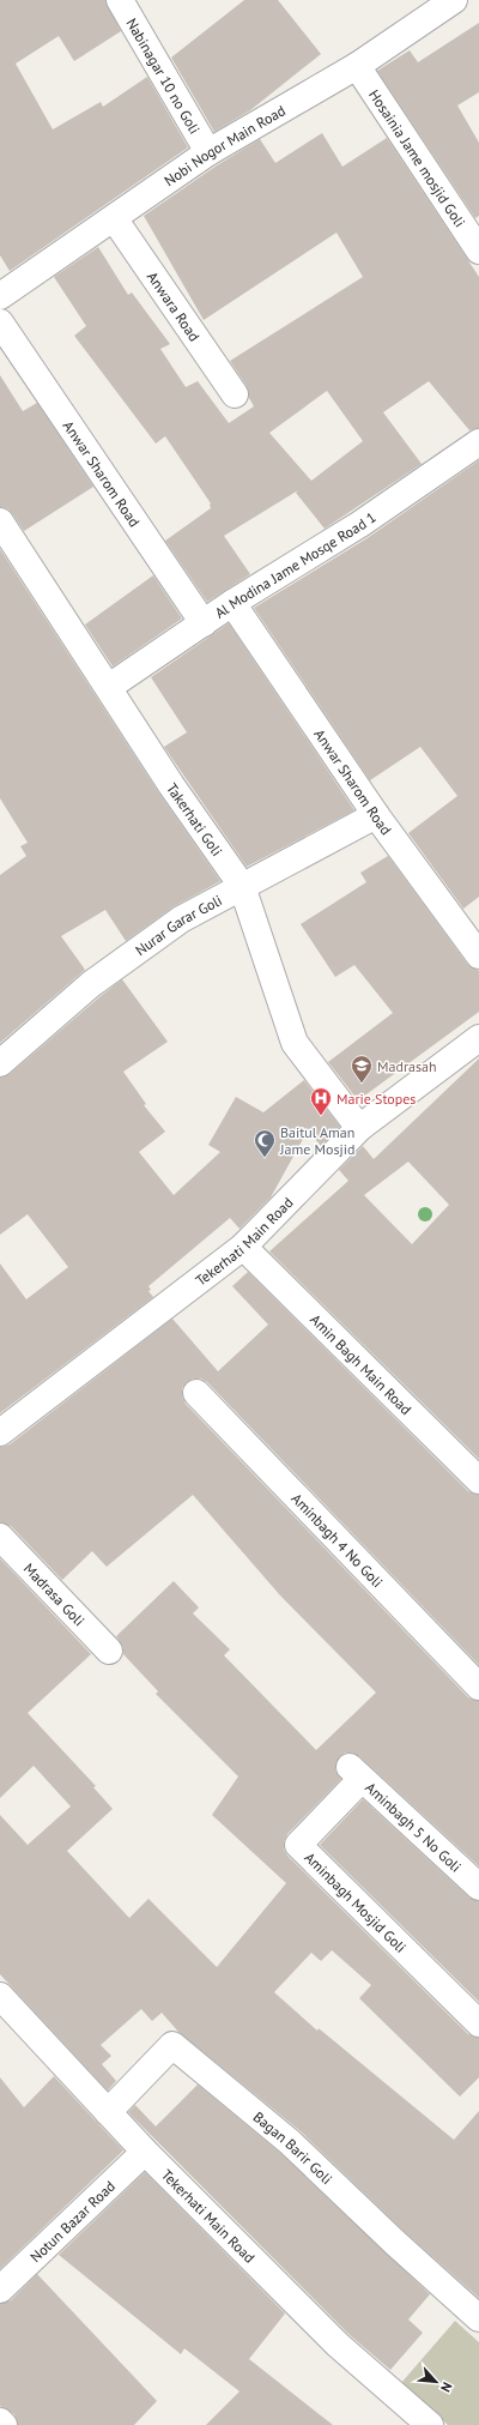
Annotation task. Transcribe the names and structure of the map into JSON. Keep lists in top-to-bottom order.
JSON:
{
  "streets": {
    "street": [
      "Nabinagar 10 no Goli",
      "Nobi Nogor Main Road",
      "Hosainia Jame mosjid Goli",
      "Anwara Road",
      "Anwar Sharom Road",
      "Al Modina Jame Mosqe Road 1",
      "Takerhati Goli",
      "Nurar Garar Goli",
      "Tekerhati Main Road",
      "Amin Bagh Main Road",
      "Aminbagh 4 No Goli",
      "Madrasa Goli",
      "Aminbagh 5 No Goli",
      "Aminbagh Mosjid Goli",
      "Bagan Barir Goli",
      "Notun Bazar Road"
    ]
  },
  "crossings": [
    ["Nabinagar 10 no Goli", "Nobi Nogor Main Road"],
    ["Nobi Nogor Main Road", "Hosainia Jame mosjid Goli"],
    ["Nobi Nogor Main Road", "Anwara Road"],
    ["Anwar Sharom Road", "Al Modina Jame Mosqe Road 1"],
    ["Anwar Sharom Road", "Nurar Garar Goli"],
    ["Al Modina Jame Mosqe Road 1", "Takerhati Goli"],
    ["Takerhati Goli", "Nurar Garar Goli"],
    ["Takerhati Goli", "Tekerhati Main Road"],
    ["Tekerhati Main Road", "Amin Bagh Main Road"],
    ["Tekerhati Main Road", "Bagan Barir Goli"],
    ["Tekerhati Main Road", "Notun Bazar Road"],
    ["Aminbagh 5 No Goli", "Aminbagh Mosjid Goli"]
  ],
  "places": {
    "school or university": ["Madrasah"],
    "hospital": ["Marie Stopes"],
    "mosque": ["Baitul Aman Jame Mosjid"]
  },
  "north": "bottom right"
}
